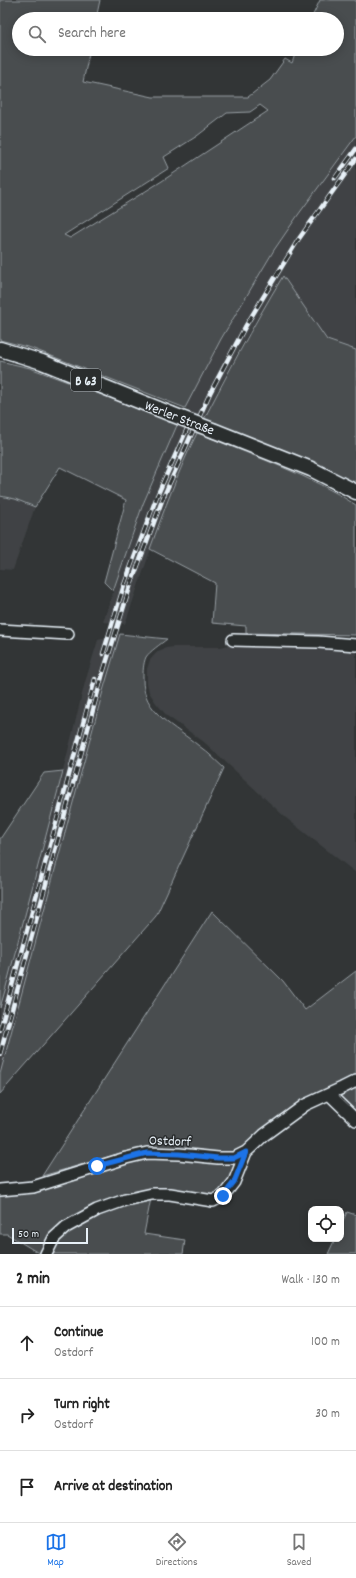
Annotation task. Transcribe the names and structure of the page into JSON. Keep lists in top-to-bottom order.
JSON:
{
  "streets": {
    "main road": ["B 63", "Werler Straße"],
    "street": ["Ostdorf"]
  },
  "scale_bar": "50 m",
  "page": {
    "search": "Search here",
    "scale": "50 m",
    "heading": ["2 min", "Walk · 130 m"],
    "list": [
      ["Continue", "Ostdorf", "100 m"],
      ["Turn right", "Ostdorf", "30 m"],
      "Arrive at destination"
    ],
    "nav": ["Map", "Directions", "Saved"]
  }
}
